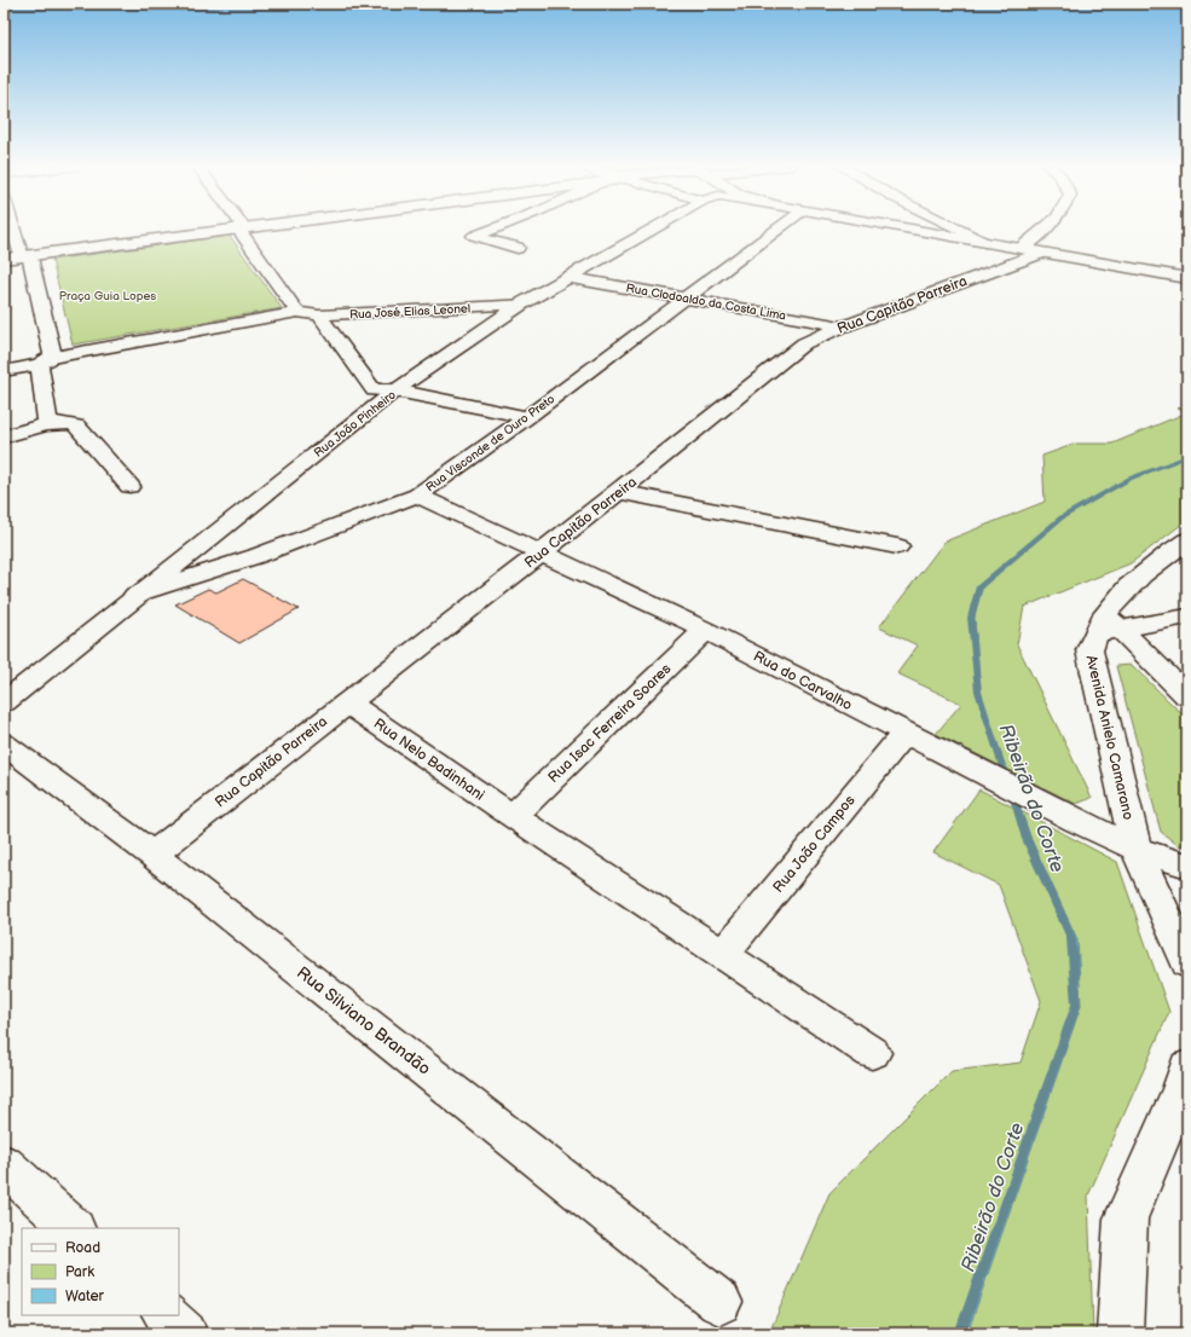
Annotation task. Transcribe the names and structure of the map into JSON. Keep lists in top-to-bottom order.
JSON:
{
  "streets": {
    "street": [
      "Rua Clodoaldo da Costa Lima",
      "Rua Capitão Parreira",
      "Rua José Elias Leonel",
      "Rua João Pinheiro",
      "Rua Visconde de Ouro Preto",
      "Rua do Carvalho",
      "Rua Isac Ferreira Soares",
      "Avenida Anielo Camarano",
      "Rua Nelo Badinhani",
      "Rua João Campos",
      "Rua Silviano Brandão"
    ]
  },
  "crossings": [
    ["Rua Clodoaldo da Costa Lima", "Rua Capitão Parreira"],
    ["Rua Clodoaldo da Costa Lima", "Rua João Pinheiro"],
    ["Rua Clodoaldo da Costa Lima", "Rua Visconde de Ouro Preto"],
    ["Rua Capitão Parreira", "Rua do Carvalho"],
    ["Rua Capitão Parreira", "Rua Nelo Badinhani"],
    ["Rua Capitão Parreira", "Rua Silviano Brandão"],
    ["Rua José Elias Leonel", "Rua João Pinheiro"],
    ["Rua João Pinheiro", "Rua Visconde de Ouro Preto"],
    ["Rua Visconde de Ouro Preto", "Rua do Carvalho"],
    ["Rua do Carvalho", "Rua Isac Ferreira Soares"],
    ["Rua do Carvalho", "Avenida Anielo Camarano"],
    ["Rua do Carvalho", "Rua João Campos"],
    ["Rua Isac Ferreira Soares", "Rua Nelo Badinhani"],
    ["Rua Nelo Badinhani", "Rua João Campos"]
  ],
  "water": ["Ribeirão do Corte"],
  "parks": ["Praça Guia Lopes"],
  "legend": ["Road", "Park", "Water"]
}
